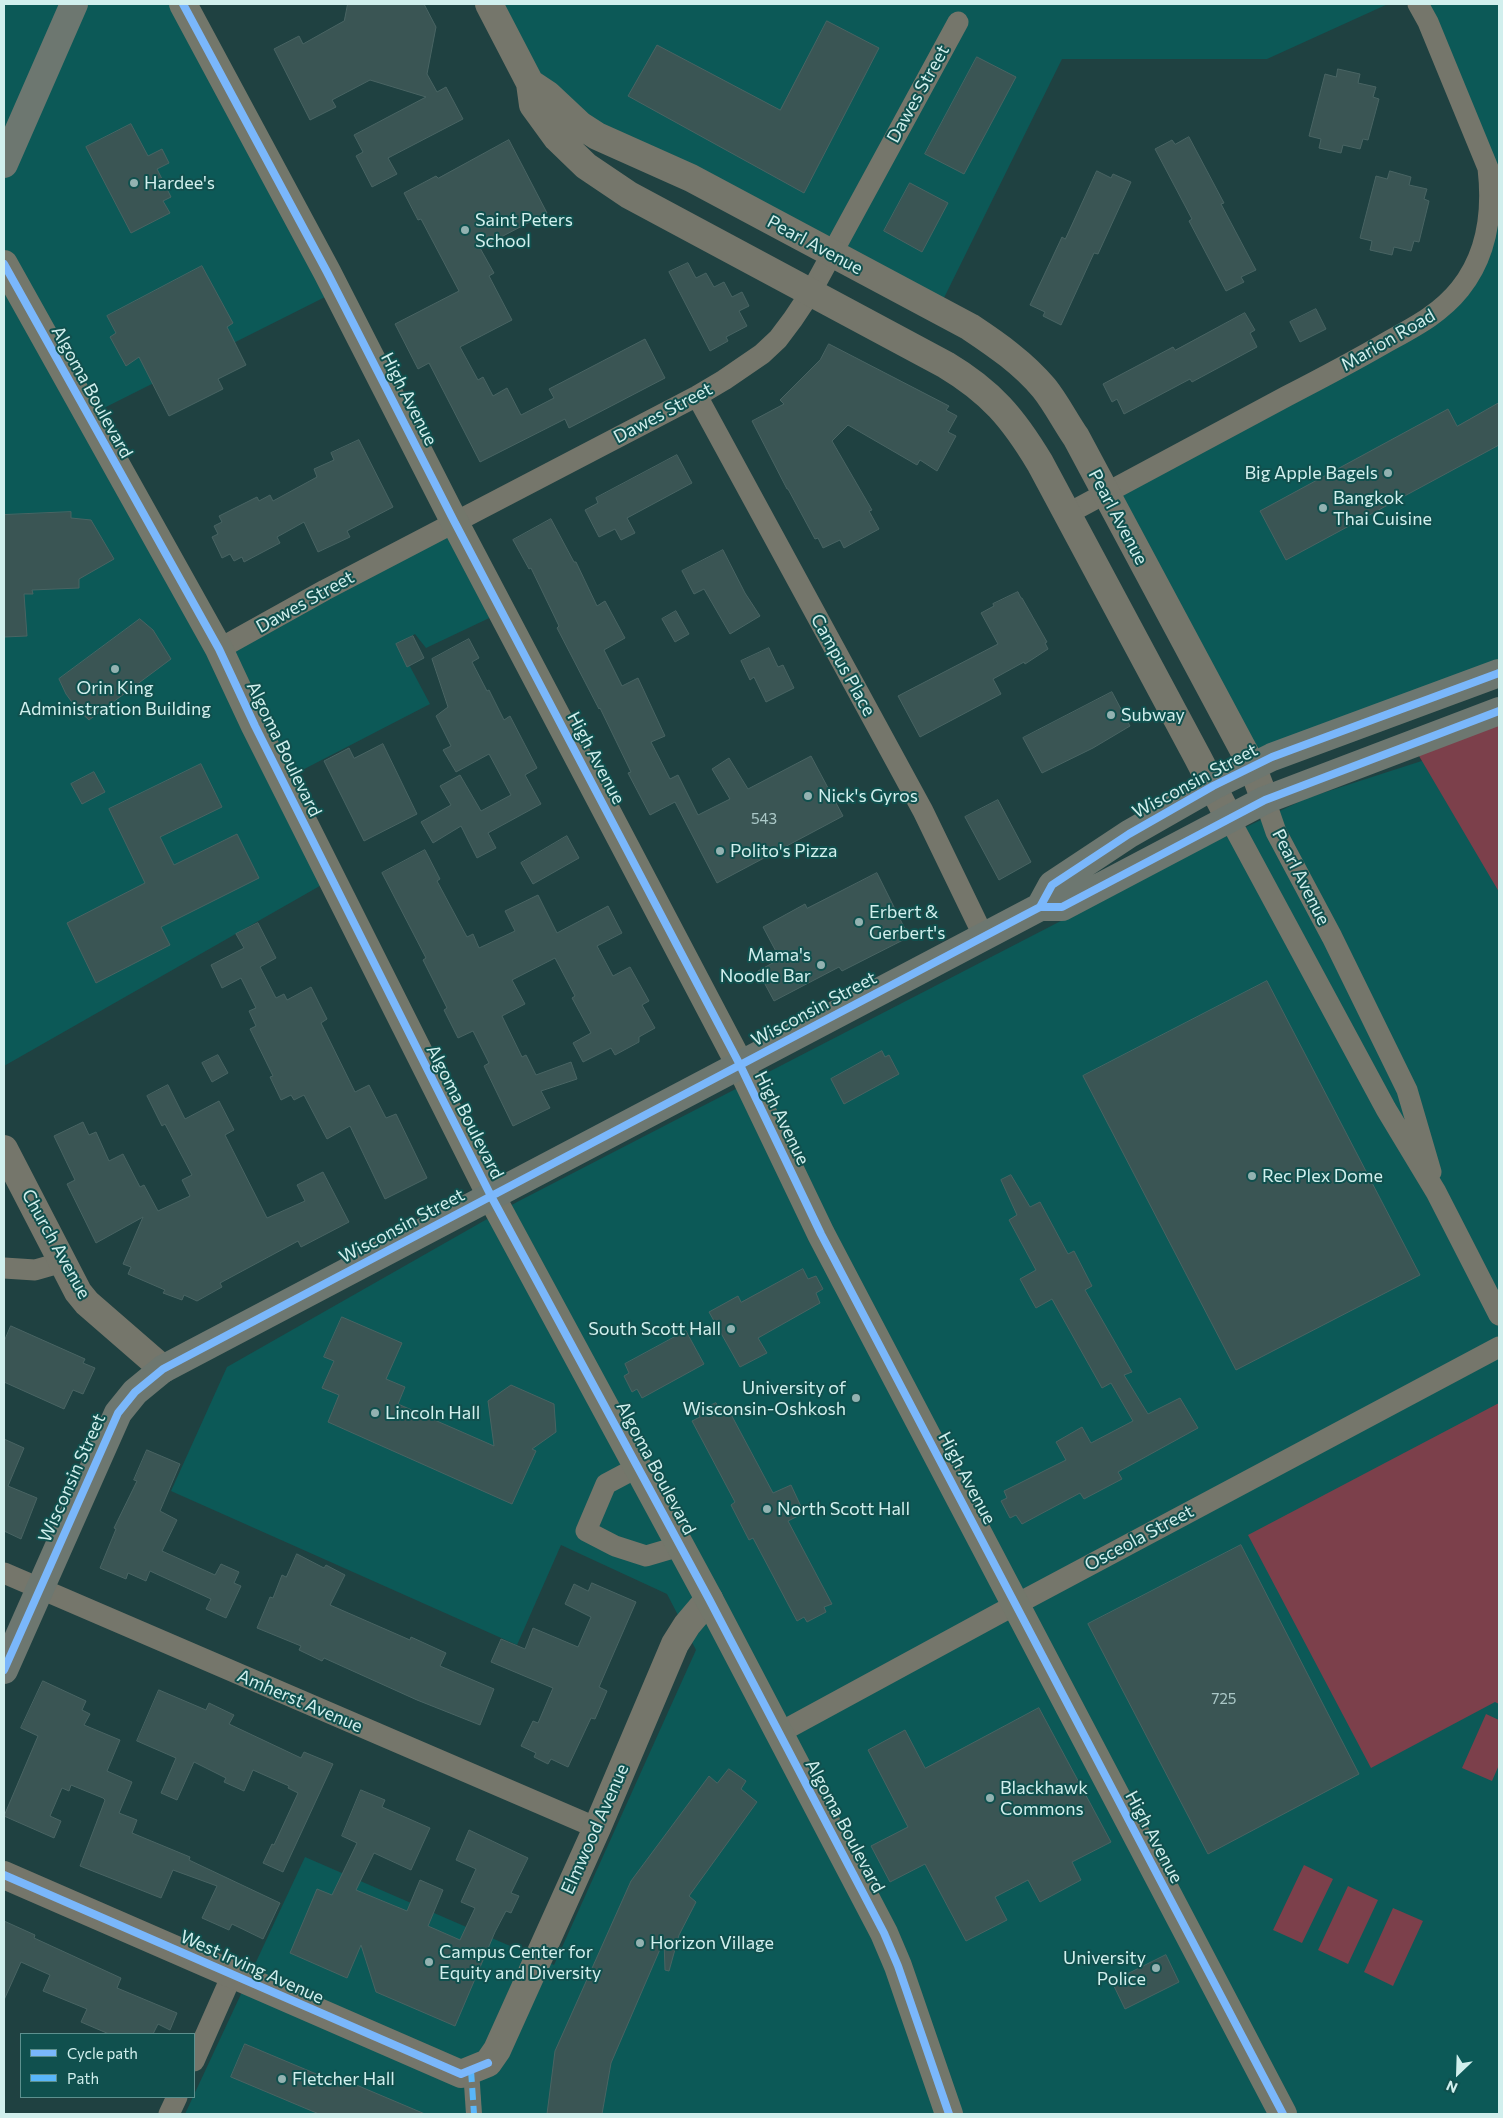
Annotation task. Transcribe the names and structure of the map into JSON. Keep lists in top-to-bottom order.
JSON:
{
  "streets": {
    "main road": ["Algoma Boulevard", "High Avenue", "Wisconsin Street"],
    "street": [
      "Dawes Street",
      "Pearl Avenue",
      "Marion Road",
      "Campus Place",
      "Church Avenue",
      "Osceola Street",
      "Amherst Avenue",
      "Elmwood Avenue",
      "West Irving Avenue"
    ]
  },
  "crossings": [
    ["Dawes Street", "Pearl Avenue"],
    ["Dawes Street", "Algoma Boulevard"],
    ["Dawes Street", "High Avenue"],
    ["Dawes Street", "Campus Place"],
    ["Pearl Avenue", "Marion Road"],
    ["Pearl Avenue", "Wisconsin Street"],
    ["Algoma Boulevard", "Wisconsin Street"],
    ["Algoma Boulevard", "Osceola Street"],
    ["Algoma Boulevard", "Elmwood Avenue"],
    ["High Avenue", "Wisconsin Street"],
    ["High Avenue", "Osceola Street"],
    ["Campus Place", "Wisconsin Street"],
    ["Wisconsin Street", "Church Avenue"],
    ["Wisconsin Street", "Amherst Avenue"],
    ["Amherst Avenue", "Elmwood Avenue"],
    ["Elmwood Avenue", "West Irving Avenue"]
  ],
  "places": [
    "Hardee's",
    "Saint Peters School",
    "Big Apple Bagels",
    "Bangkok Thai Cuisine",
    "Orin King Administration Building",
    "Subway",
    "Nick's Gyros",
    "Polito's Pizza",
    "Erbert & Gerbert's",
    "Mama's Noodle Bar",
    "Rec Plex Dome",
    "South Scott Hall",
    "University of Wisconsin-Oshkosh",
    "Lincoln Hall",
    "North Scott Hall",
    "Blackhawk Commons",
    "Horizon Village",
    "Campus Center for Equity and Diversity",
    "University Police",
    "Fletcher Hall"
  ],
  "house_numbers": ["543", "725"],
  "legend": ["Cycle path", "Path"],
  "north": "bottom left"
}
